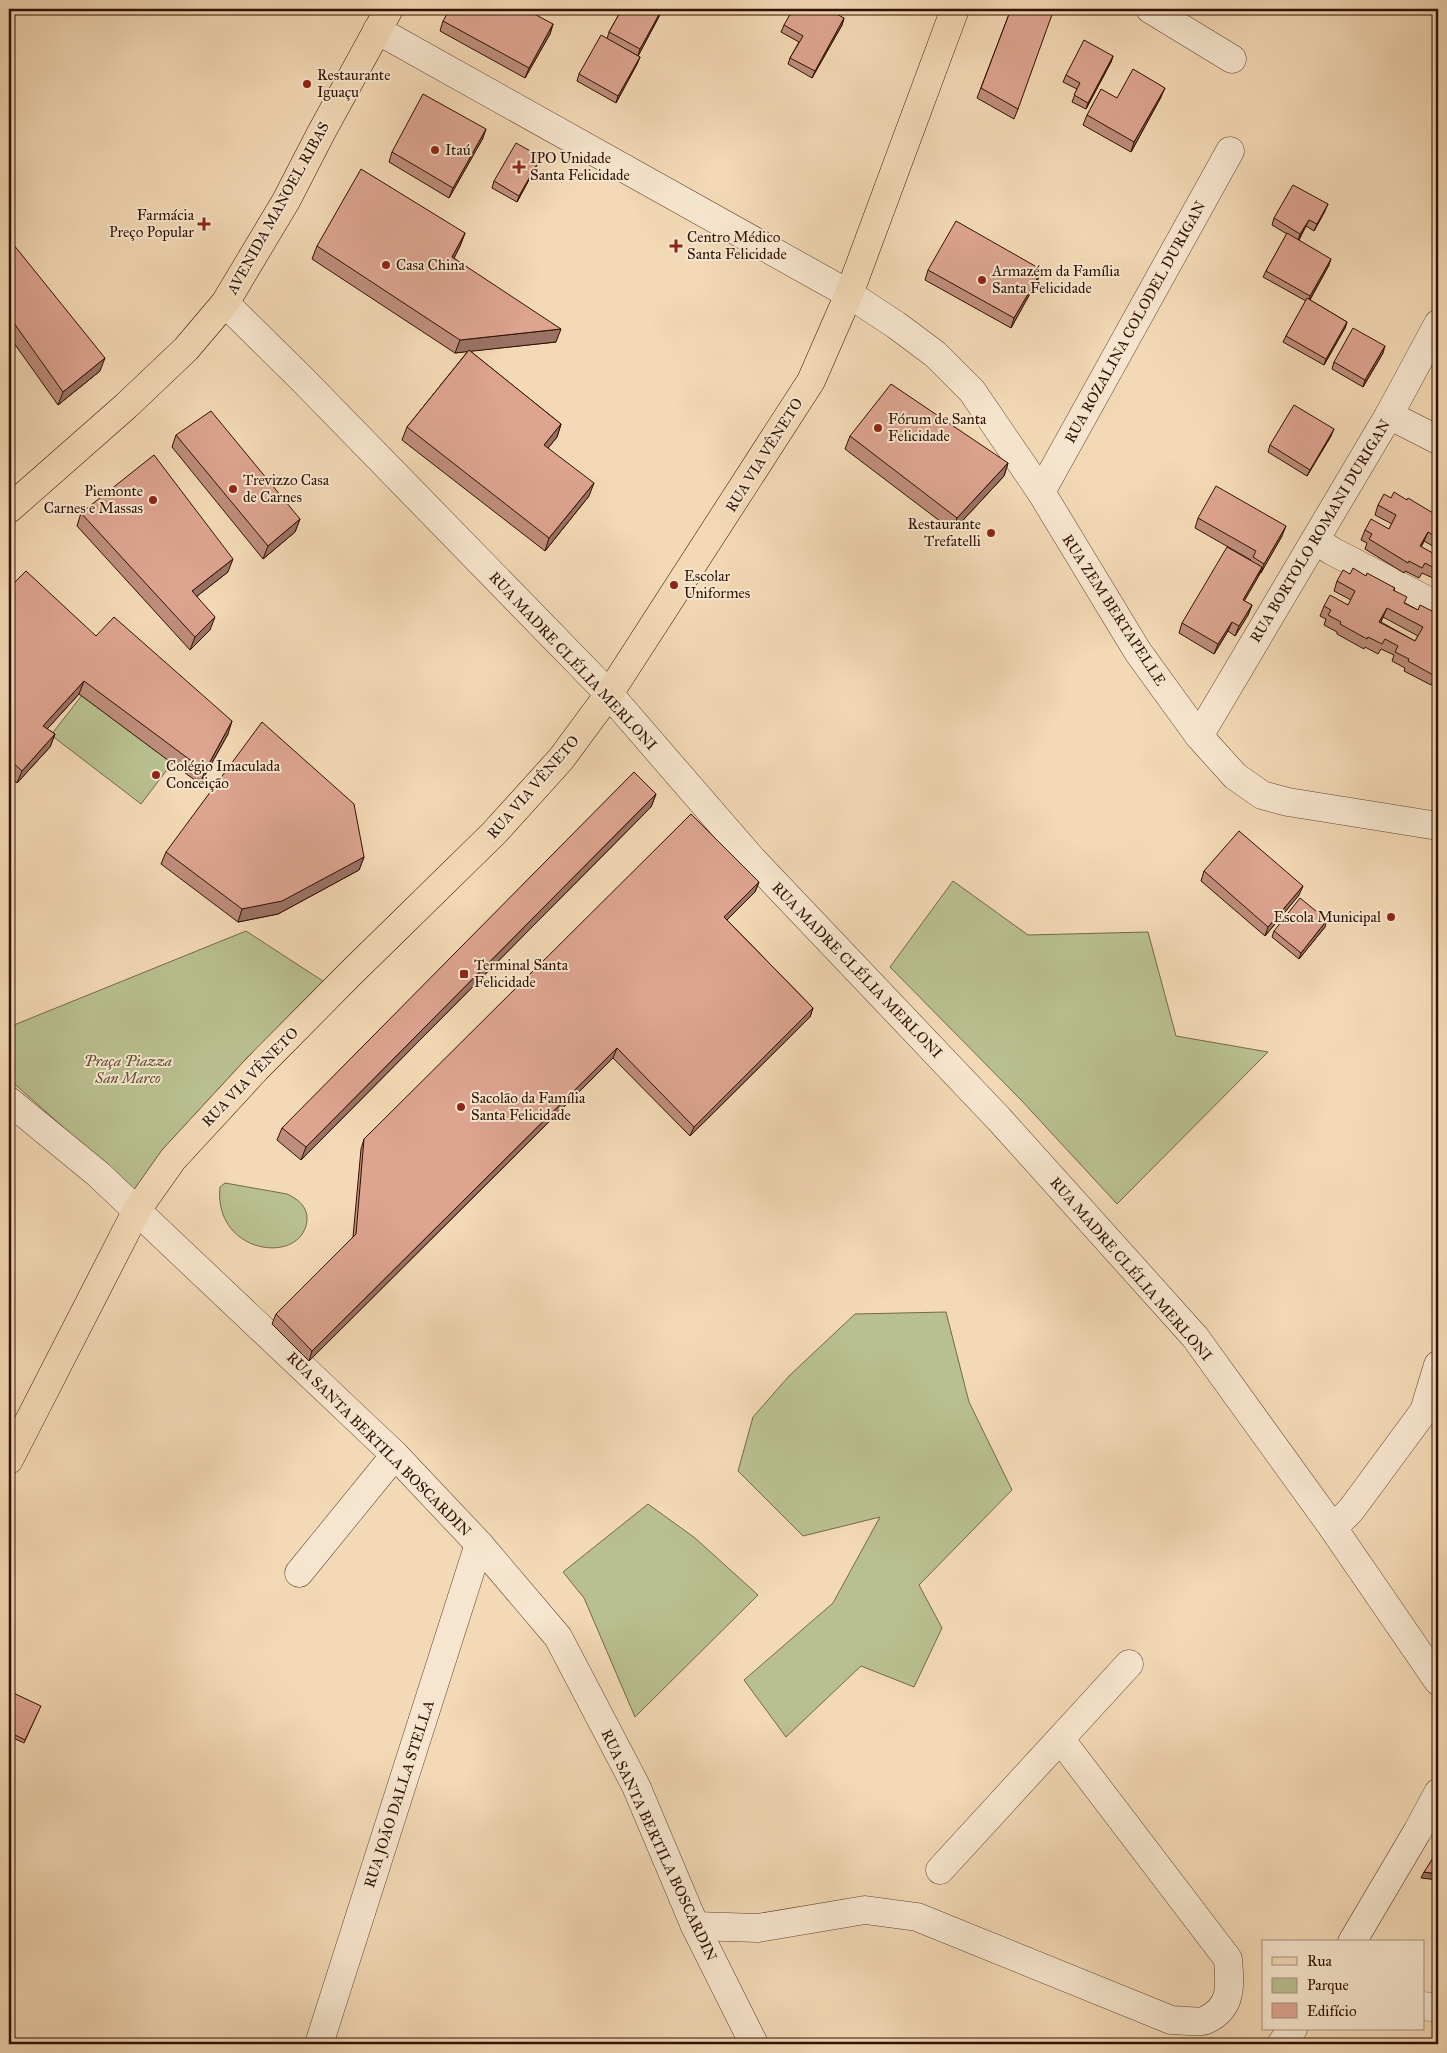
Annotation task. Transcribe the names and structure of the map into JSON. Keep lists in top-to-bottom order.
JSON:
{
  "streets": {
    "main road": ["AVENIDA MANOEL RIBAS", "RUA VIA VÊNETO"],
    "street": [
      "RUA ROZALINA COLODEL DURIGAN",
      "RUA BORTOLO ROMANI DURIGAN",
      "RUA ZEM BERTAPELLE",
      "RUA MADRE CLÉLIA MERLONI",
      "RUA SANTA BERTILA BOSCARDIN",
      "RUA JOÃO DALLA STELLA"
    ]
  },
  "crossings": [
    ["AVENIDA MANOEL RIBAS", "RUA ZEM BERTAPELLE"],
    ["AVENIDA MANOEL RIBAS", "RUA MADRE CLÉLIA MERLONI"],
    ["RUA ROZALINA COLODEL DURIGAN", "RUA ZEM BERTAPELLE"],
    ["RUA VIA VÊNETO", "RUA ZEM BERTAPELLE"],
    ["RUA VIA VÊNETO", "RUA MADRE CLÉLIA MERLONI"],
    ["RUA VIA VÊNETO", "RUA SANTA BERTILA BOSCARDIN"],
    ["RUA BORTOLO ROMANI DURIGAN", "RUA ZEM BERTAPELLE"],
    ["RUA SANTA BERTILA BOSCARDIN", "RUA JOÃO DALLA STELLA"]
  ],
  "parks": ["Praça Piazza San Marco"],
  "places": {
    "other": [
      "Restaurante Iguaçu",
      "Itaú",
      "Casa China",
      "Armazém da Família Santa Felicidade",
      "Fórum de Santa Felicidade",
      "Trevizzo Casa de Carnes",
      "Piemonte Carnes e Massas",
      "Restaurante Trefatelli",
      "Escolar Uniformes",
      "Colégio Imaculada Conceição",
      "Escola Municipal",
      "Sacolão da Família Santa Felicidade"
    ],
    "health": ["IPO Unidade Santa Felicidade", "Farmácia Preço Popular", "Centro Médico Santa Felicidade"],
    "transit": ["Terminal Santa Felicidade"]
  },
  "legend": ["Rua", "Parque", "Edifício"]
}
